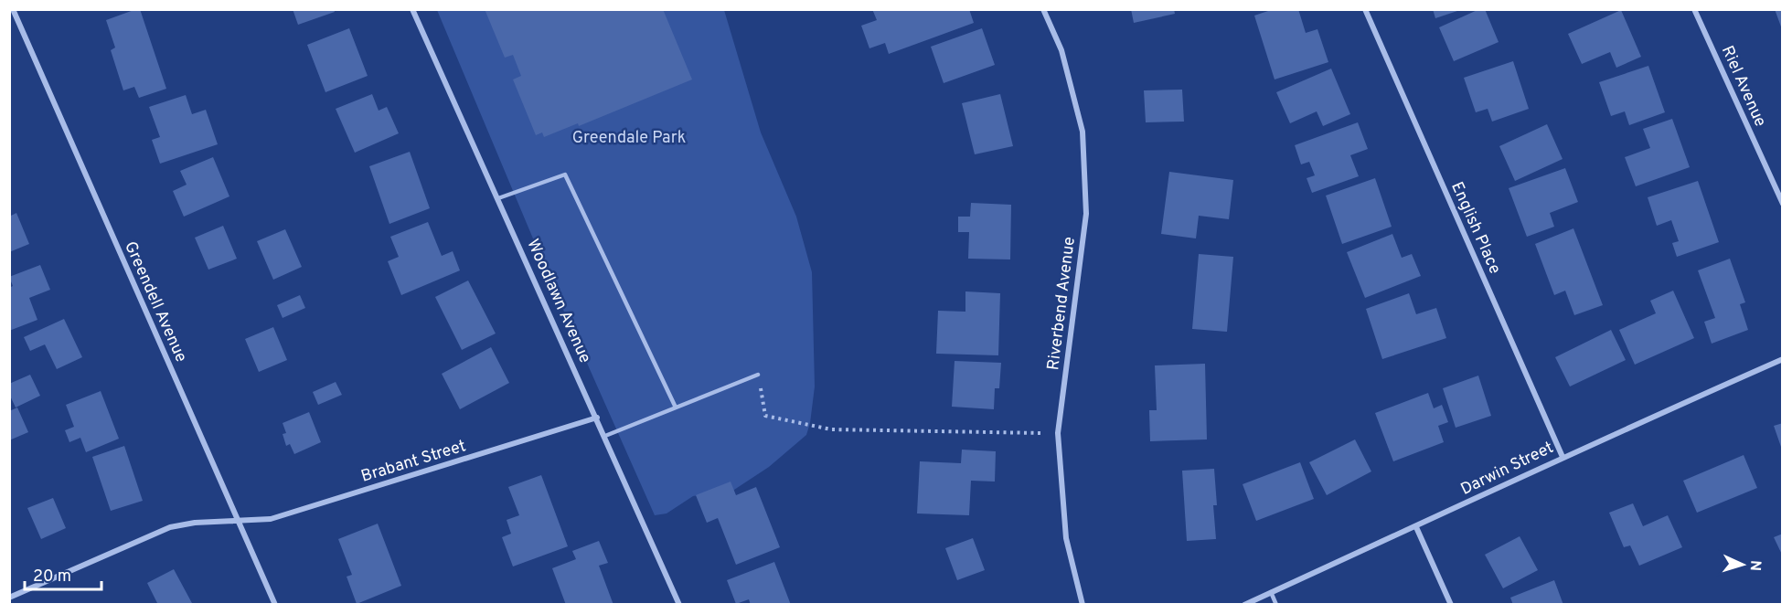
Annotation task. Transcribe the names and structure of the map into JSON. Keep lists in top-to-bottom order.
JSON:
{
  "streets": {
    "street": [
      "Riel Avenue",
      "English Place",
      "Woodlawn Avenue",
      "Greendell Avenue",
      "Riverbend Avenue",
      "Brabant Street",
      "Darwin Street"
    ]
  },
  "crossings": [
    ["English Place", "Darwin Street"],
    ["Woodlawn Avenue", "Brabant Street"],
    ["Greendell Avenue", "Brabant Street"]
  ],
  "parks": ["Greendale Park"],
  "scale_bar": "20 m",
  "north": "right"
}
